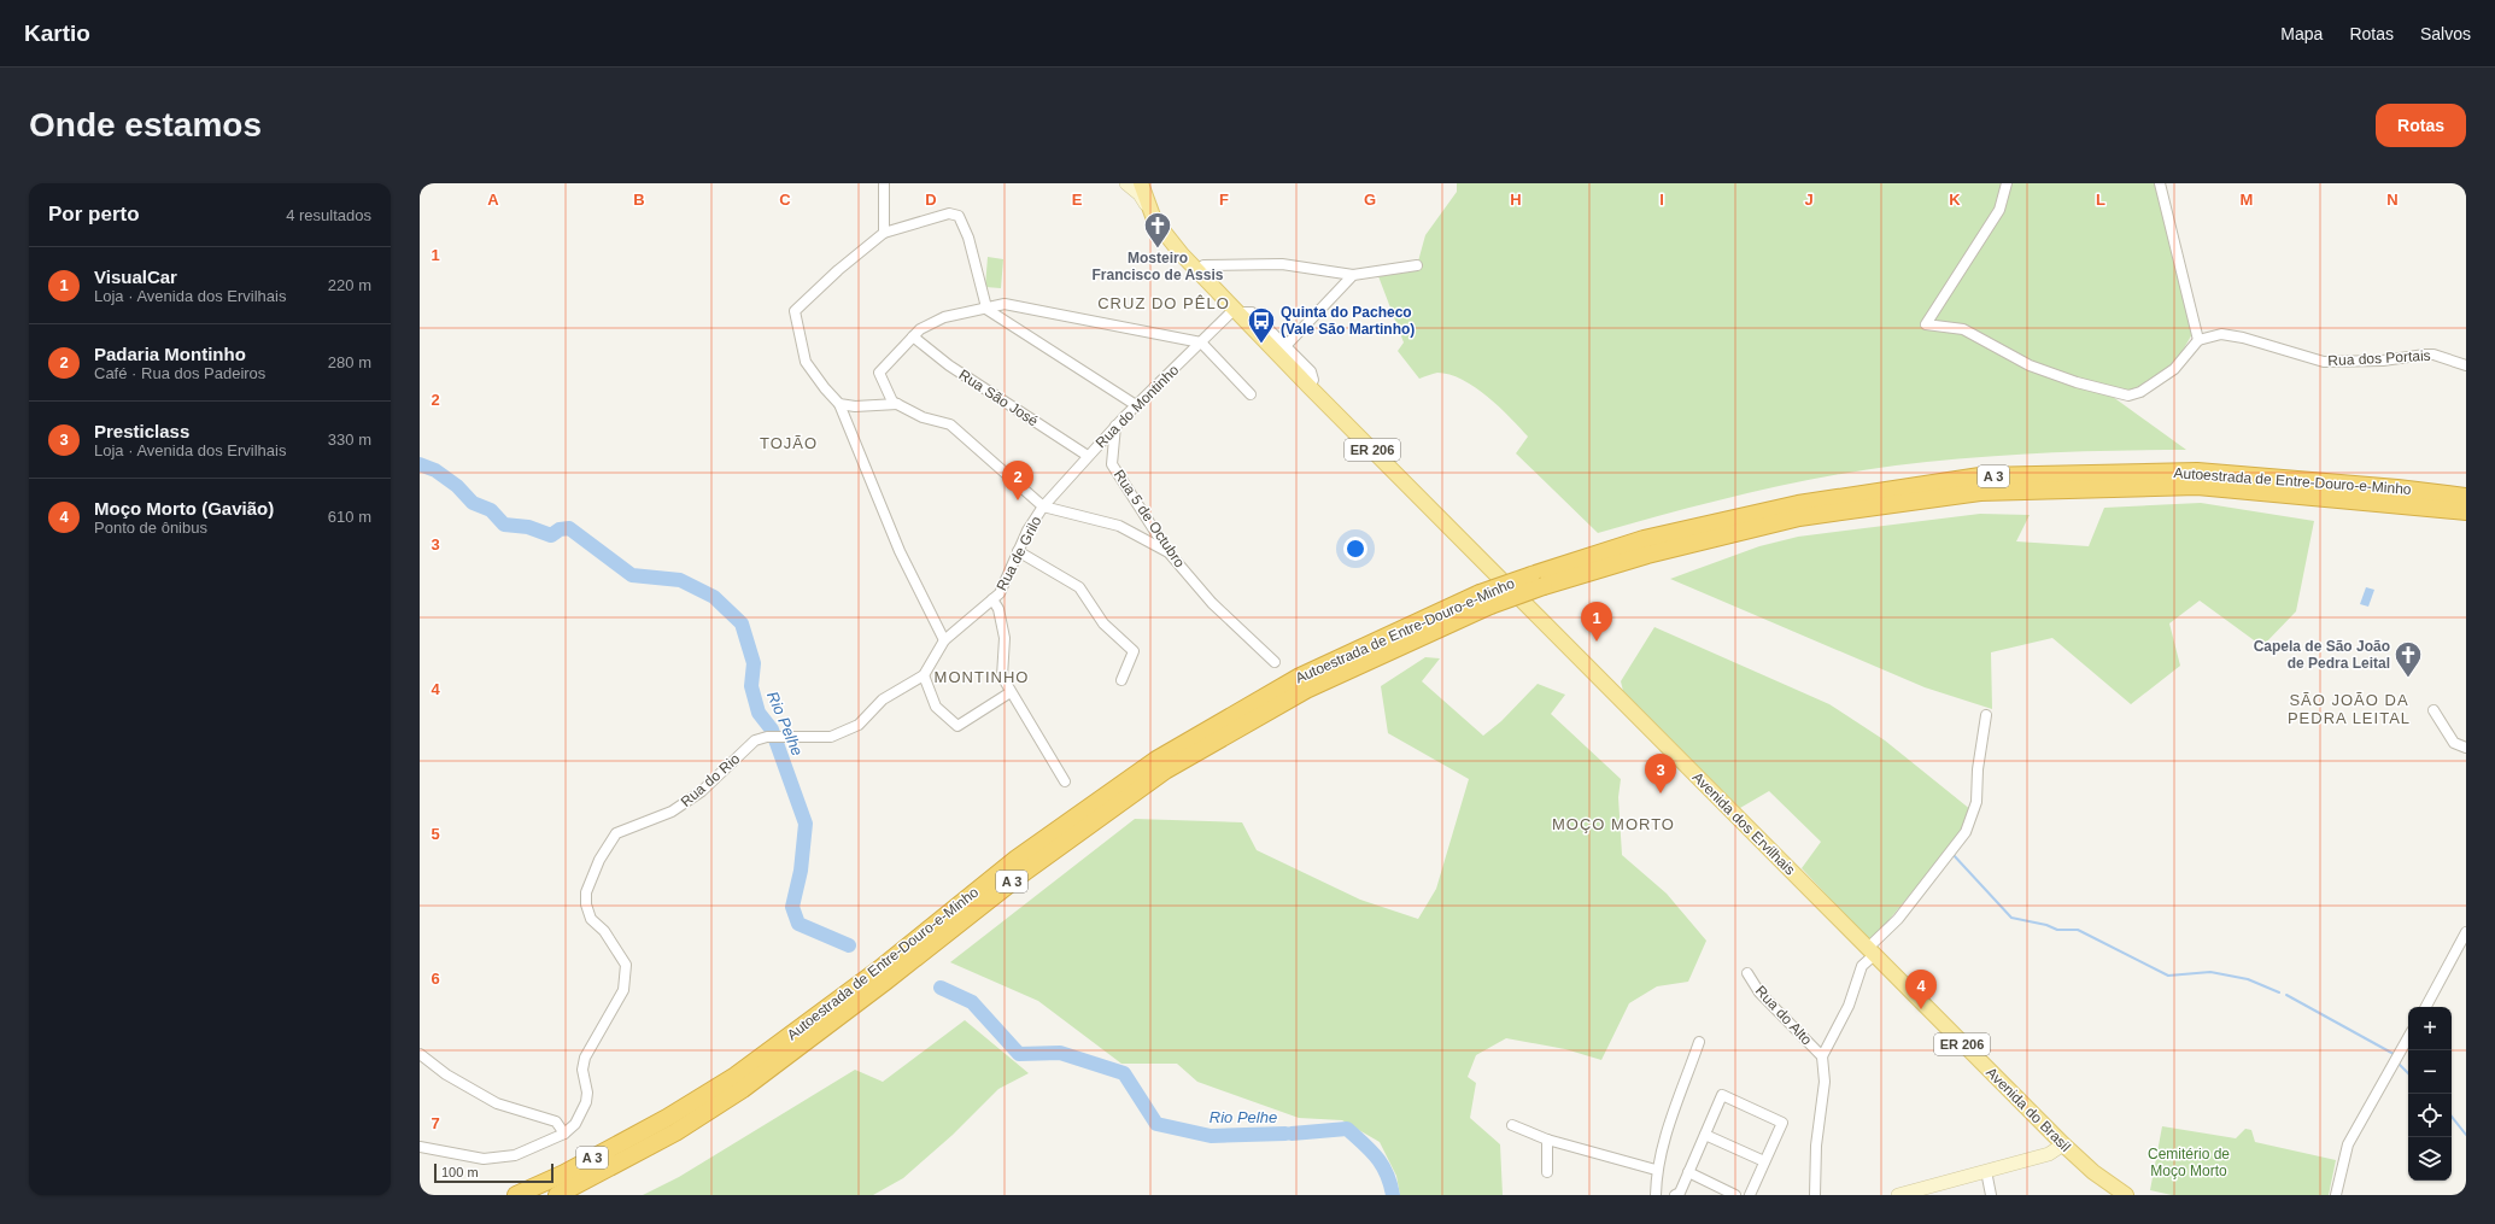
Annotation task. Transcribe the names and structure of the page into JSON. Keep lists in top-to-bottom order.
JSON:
{
  "streets": {
    "highway": ["A 3", "Autoestrada de Entre-Douro-e-Minho"],
    "main road": ["ER 206", "Avenida dos Ervilhais", "Avenida do Brasil"],
    "street": [
      "Rua dos Portais",
      "Rua São José",
      "Rua do Montinho",
      "Rua 5 de Octubro",
      "Rua de Grilo",
      "Rua do Rio",
      "Rua do Alto"
    ]
  },
  "crossings": [
    ["Rua São José", "Rua do Montinho"],
    ["Rua do Montinho", "ER 206"],
    ["Rua do Montinho", "Rua 5 de Octubro"],
    ["Rua do Montinho", "Rua de Grilo"],
    ["ER 206", "Avenida dos Ervilhais"],
    ["Rua de Grilo", "Rua do Rio"],
    ["Avenida dos Ervilhais", "Avenida do Brasil"]
  ],
  "districts": [
    "CRUZ DO PÊLO",
    "TOJÃO",
    "MONTINHO",
    "SÃO JOÃO DA PEDRA LEITAL",
    "MOÇO MORTO"
  ],
  "water": ["Rio Pelhe"],
  "parks": ["Cemitério de Moço Morto"],
  "places": {
    "church": ["Mosteiro Francisco de Assis", "Capela de São João de Pedra Leital"],
    "bus stop": ["Quinta do Pacheco (Vale São Martinho)"]
  },
  "scale_bar": "100 m",
  "page": {
    "header": "Kartio",
    "nav": ["Mapa", "Rotas", "Salvos"],
    "buttons": "Rotas",
    "title": "Onde estamos",
    "heading": ["Por perto", "4 resultados"],
    "list": [
      {
        "mark": "1",
        "name": "VisualCar",
        "note": "Loja · Avenida dos Ervilhais",
        "value": "220 m"
      },
      {
        "mark": "2",
        "name": "Padaria Montinho",
        "note": "Café · Rua dos Padeiros",
        "value": "280 m"
      },
      {
        "mark": "3",
        "name": "Presticlass",
        "note": "Loja · Avenida dos Ervilhais",
        "value": "330 m"
      },
      {
        "mark": "4",
        "name": "Moço Morto (Gavião)",
        "note": "Ponto de ônibus",
        "value": "610 m"
      }
    ],
    "pins": [
      "2",
      "1",
      "3",
      "4"
    ],
    "map_buttons": ["+", "−"],
    "scale": "100 m"
  },
  "grid": {
    "columns": [
      "A",
      "B",
      "C",
      "D",
      "E",
      "F",
      "G",
      "H",
      "I",
      "J",
      "K",
      "L",
      "M",
      "N"
    ],
    "rows": [
      "1",
      "2",
      "3",
      "4",
      "5",
      "6",
      "7"
    ]
  }
}
